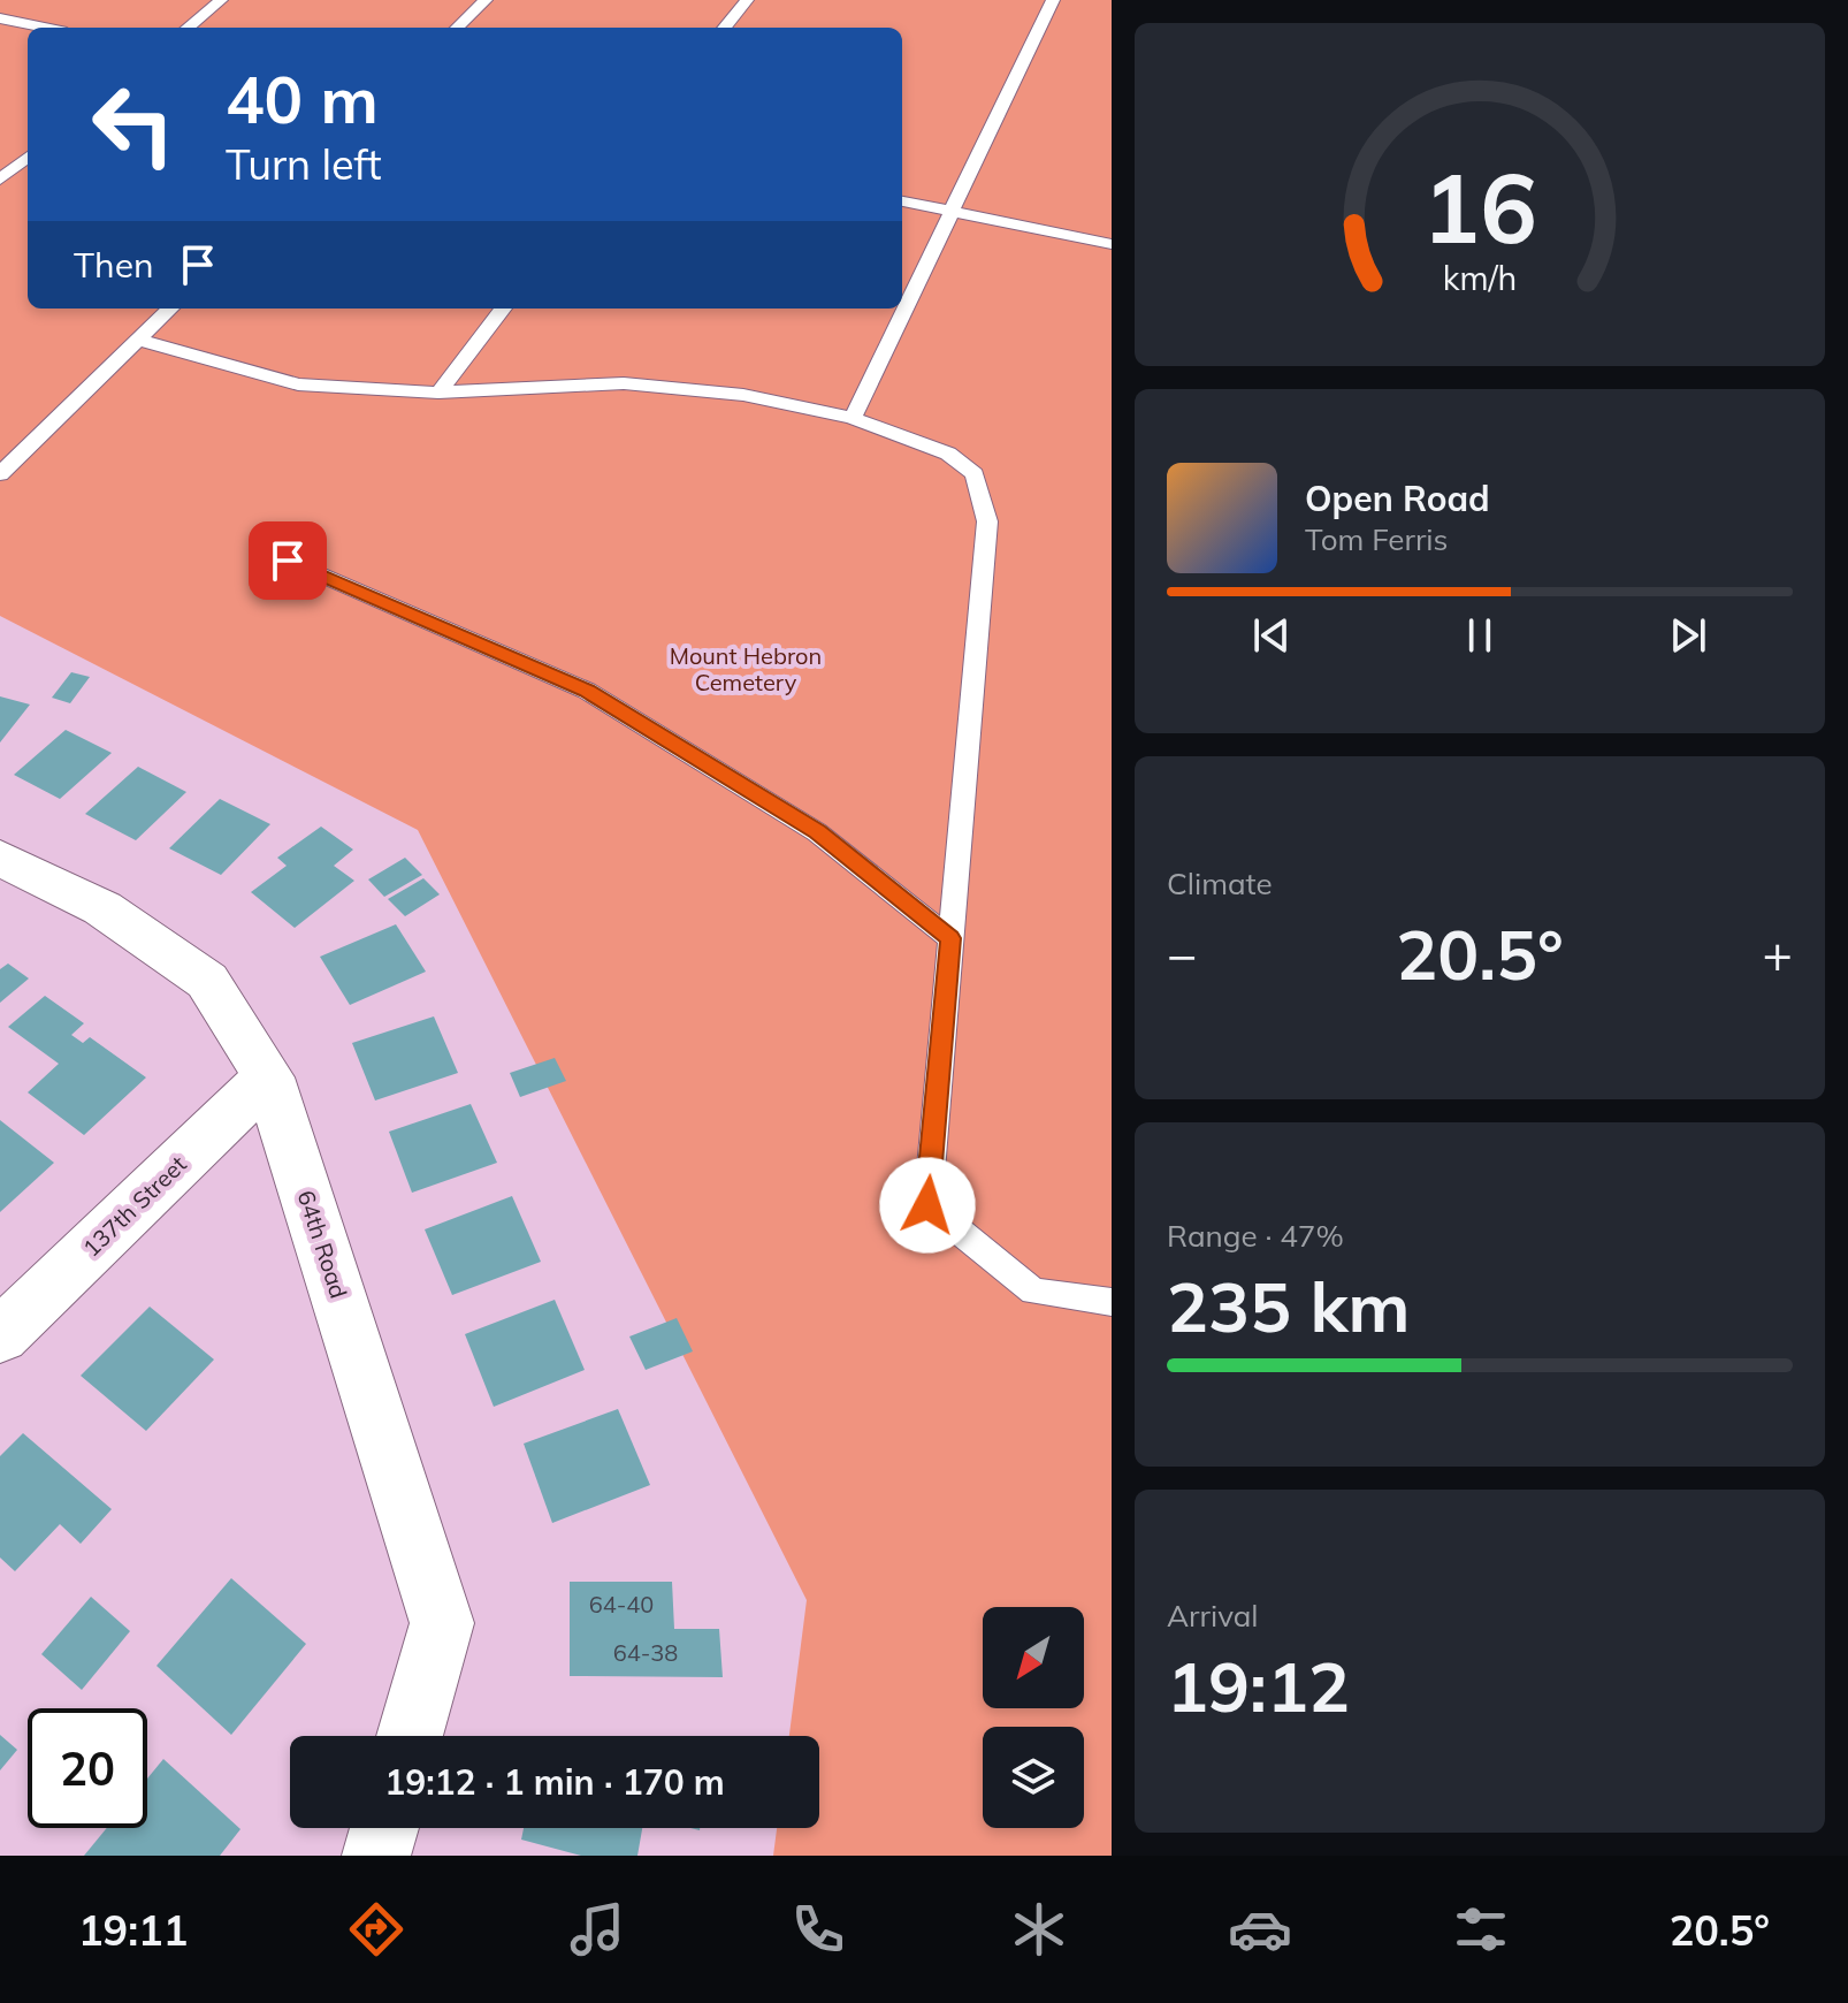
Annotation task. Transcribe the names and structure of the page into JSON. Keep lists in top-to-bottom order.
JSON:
{
  "streets": {
    "street": ["137th Street", "64th Road"]
  },
  "crossings": [
    ["137th Street", "64th Road"]
  ],
  "parks": ["Mount Hebron Cemetery"],
  "house_numbers": ["64-40", "64-38"],
  "north": "bottom left",
  "page": {
    "turn": ["40 m", "Turn left"],
    "then": "Then",
    "song": ["Open Road", "Tom Ferris"],
    "tile": [
      "Climate",
      ["Range · 47%", "235 km"],
      ["Arrival", "19:12"]
    ],
    "heat": ["−", "20.5°", "+"],
    "limit": "20",
    "trip": "19:12 · 1 min · 170 m",
    "tabs": ["19:11", "20.5°"],
    "gauge": ["16", "km/h"]
  }
}
